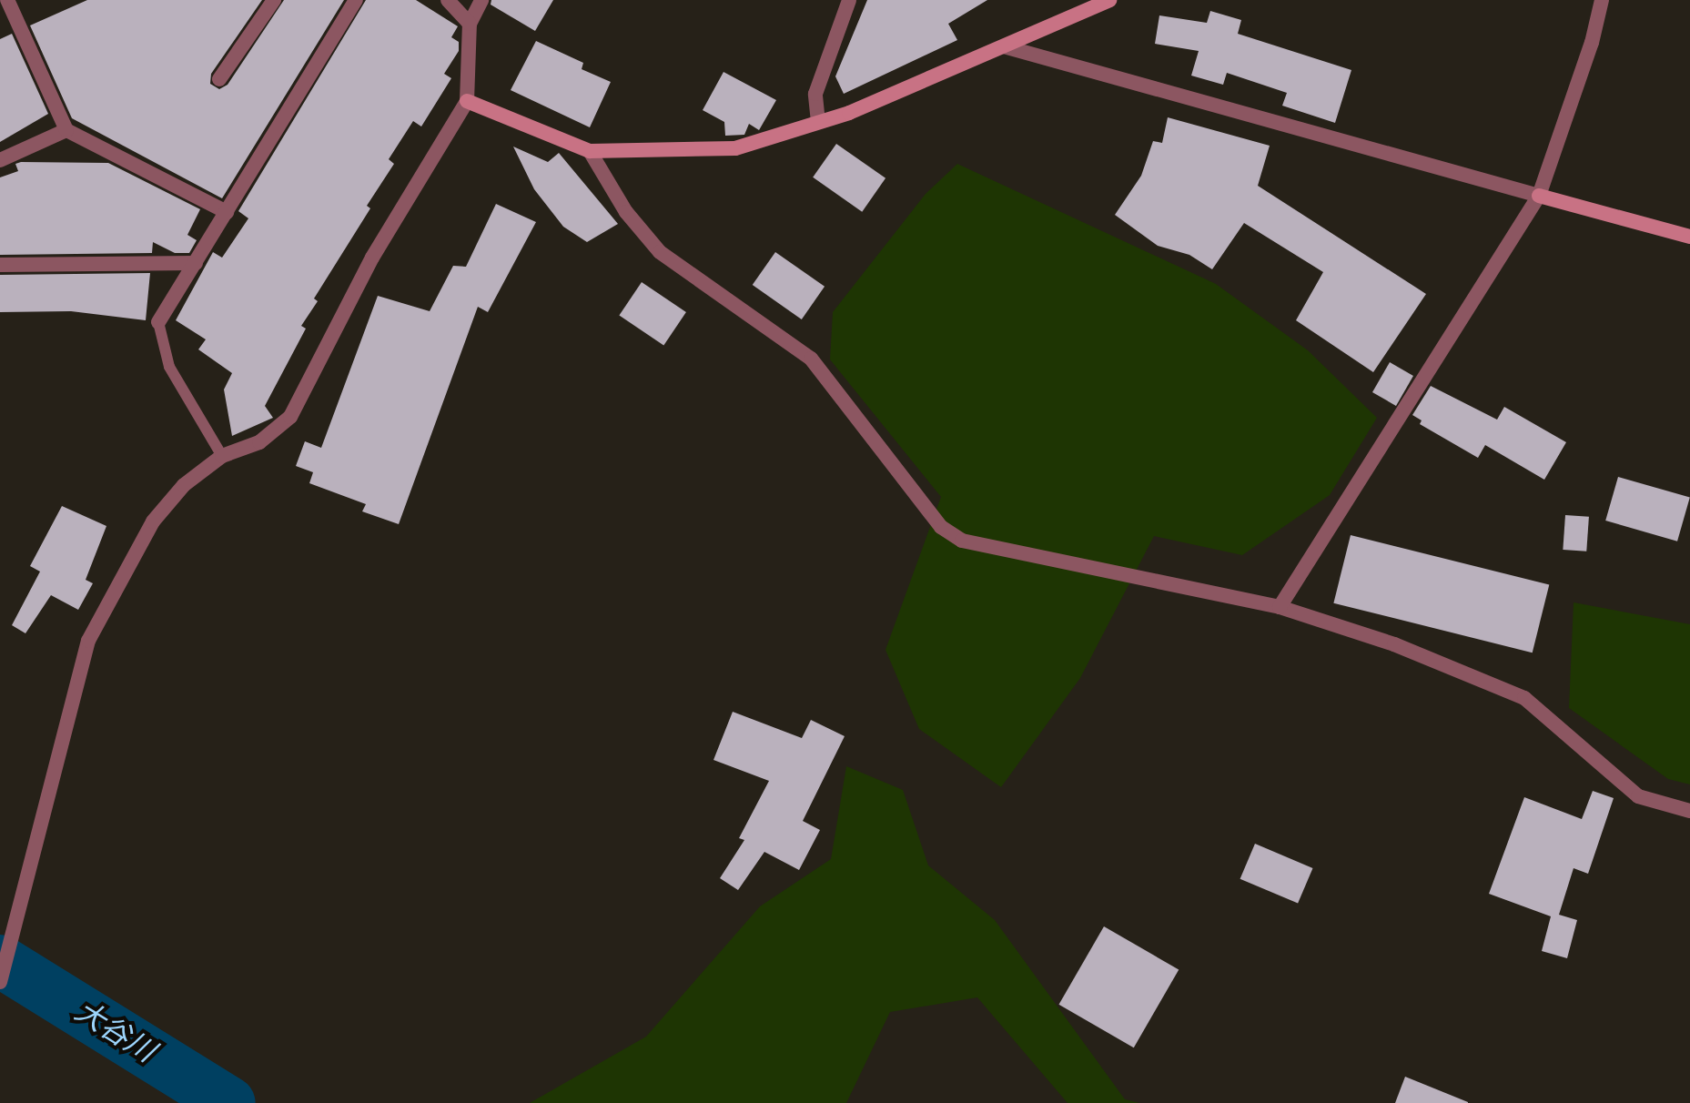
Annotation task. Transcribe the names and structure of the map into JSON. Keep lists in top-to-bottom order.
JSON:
{
  "water": ["大谷川"]
}
